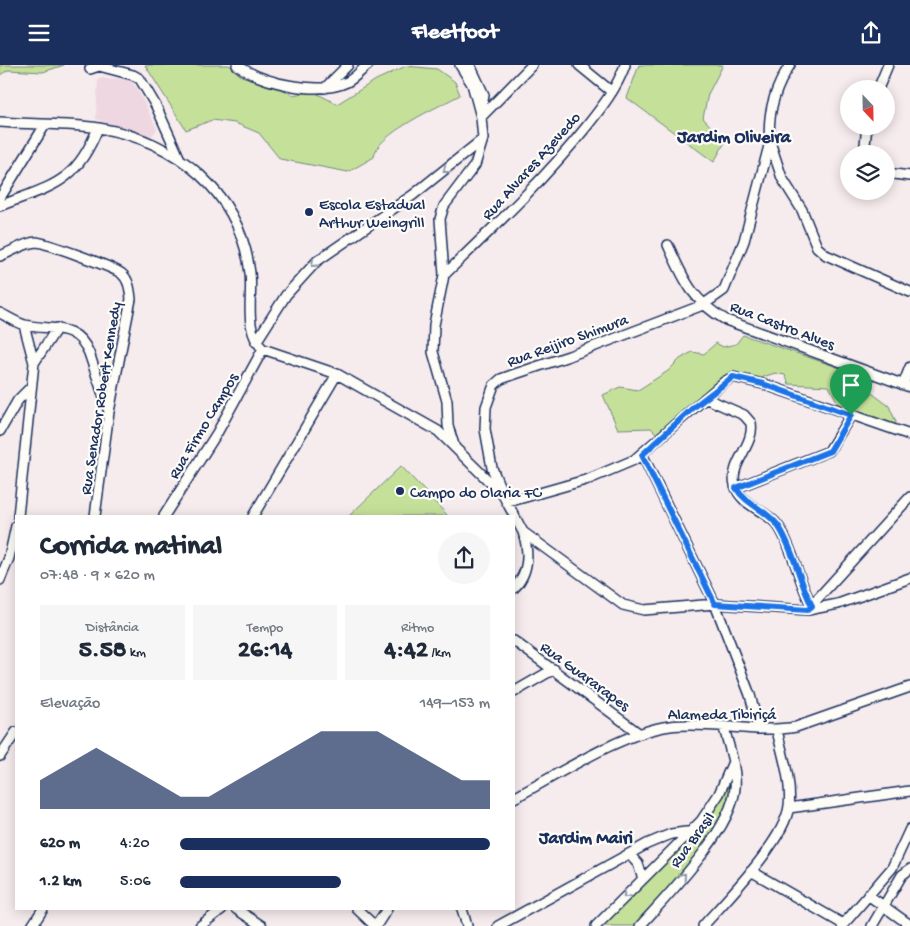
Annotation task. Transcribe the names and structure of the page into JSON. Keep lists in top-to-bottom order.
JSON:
{
  "streets": {
    "street": [
      "Rua Alvares Azevedo",
      "Rua Castro Alves",
      "Rua Reijiro Shimura",
      "Rua Senador Robert Kennedy",
      "Rua Firmo Campos",
      "Rua Guararapes",
      "Alameda Tibiriçá",
      "Rua Brasil"
    ]
  },
  "crossings": [
    ["Rua Castro Alves", "Rua Reijiro Shimura"],
    ["Rua Guararapes", "Alameda Tibiriçá"],
    ["Alameda Tibiriçá", "Rua Brasil"]
  ],
  "districts": ["Jardim Oliveira", "Jardim Mairi"],
  "places": ["Escola Estadual Arthur Weingrill", "Campo do Olaria FC"],
  "north": "bottom",
  "page": {
    "header": "Fleetfoot",
    "heading": ["Corrida matinal", "07:48 · 9 × 620 m"],
    "stats": [
      ["Distância", "5.58 km"],
      ["Tempo", "26:14"],
      ["Ritmo", "4:42 /km"]
    ],
    "chart": ["Elevação", "149–153 m"],
    "list": [
      {
        "name": "620 m",
        "note": "4:20"
      },
      {
        "name": "1.2 km",
        "note": "5:06"
      }
    ]
  }
}
